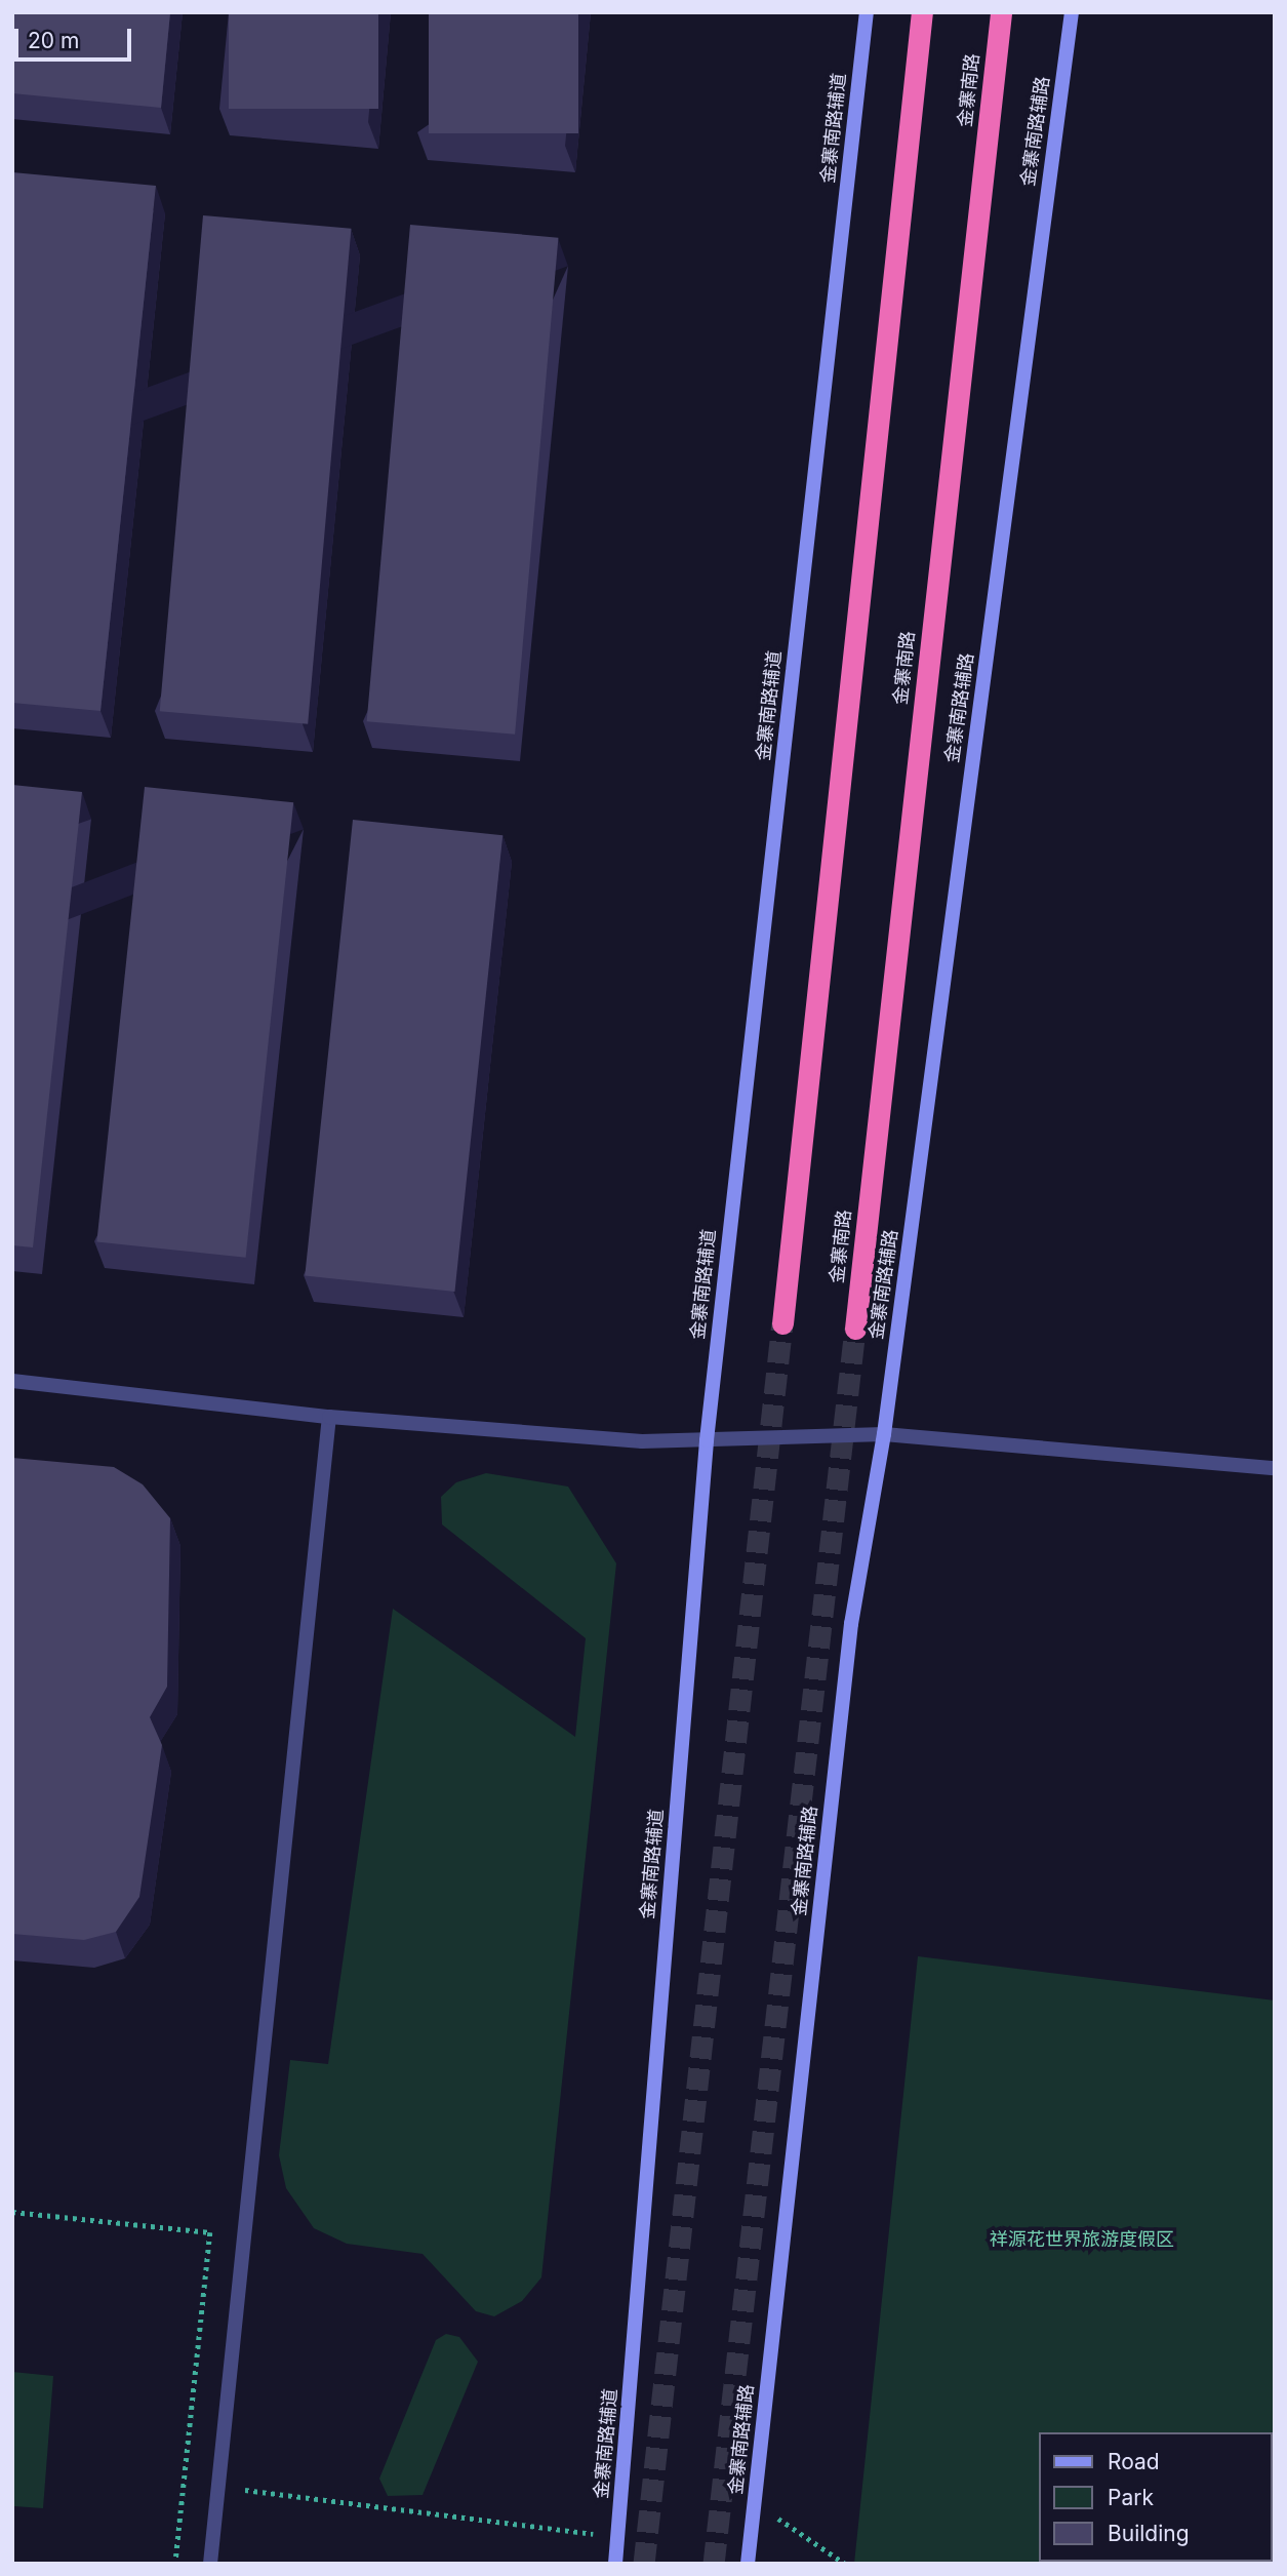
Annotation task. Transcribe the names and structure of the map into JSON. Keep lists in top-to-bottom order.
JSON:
{
  "streets": {
    "highway": ["金寨南路"],
    "street": ["金寨南路辅道", "金寨南路辅路"]
  },
  "parks": ["祥源花世界旅游度假区"],
  "legend": ["Road", "Park", "Building"],
  "scale_bar": "20 m"
}
